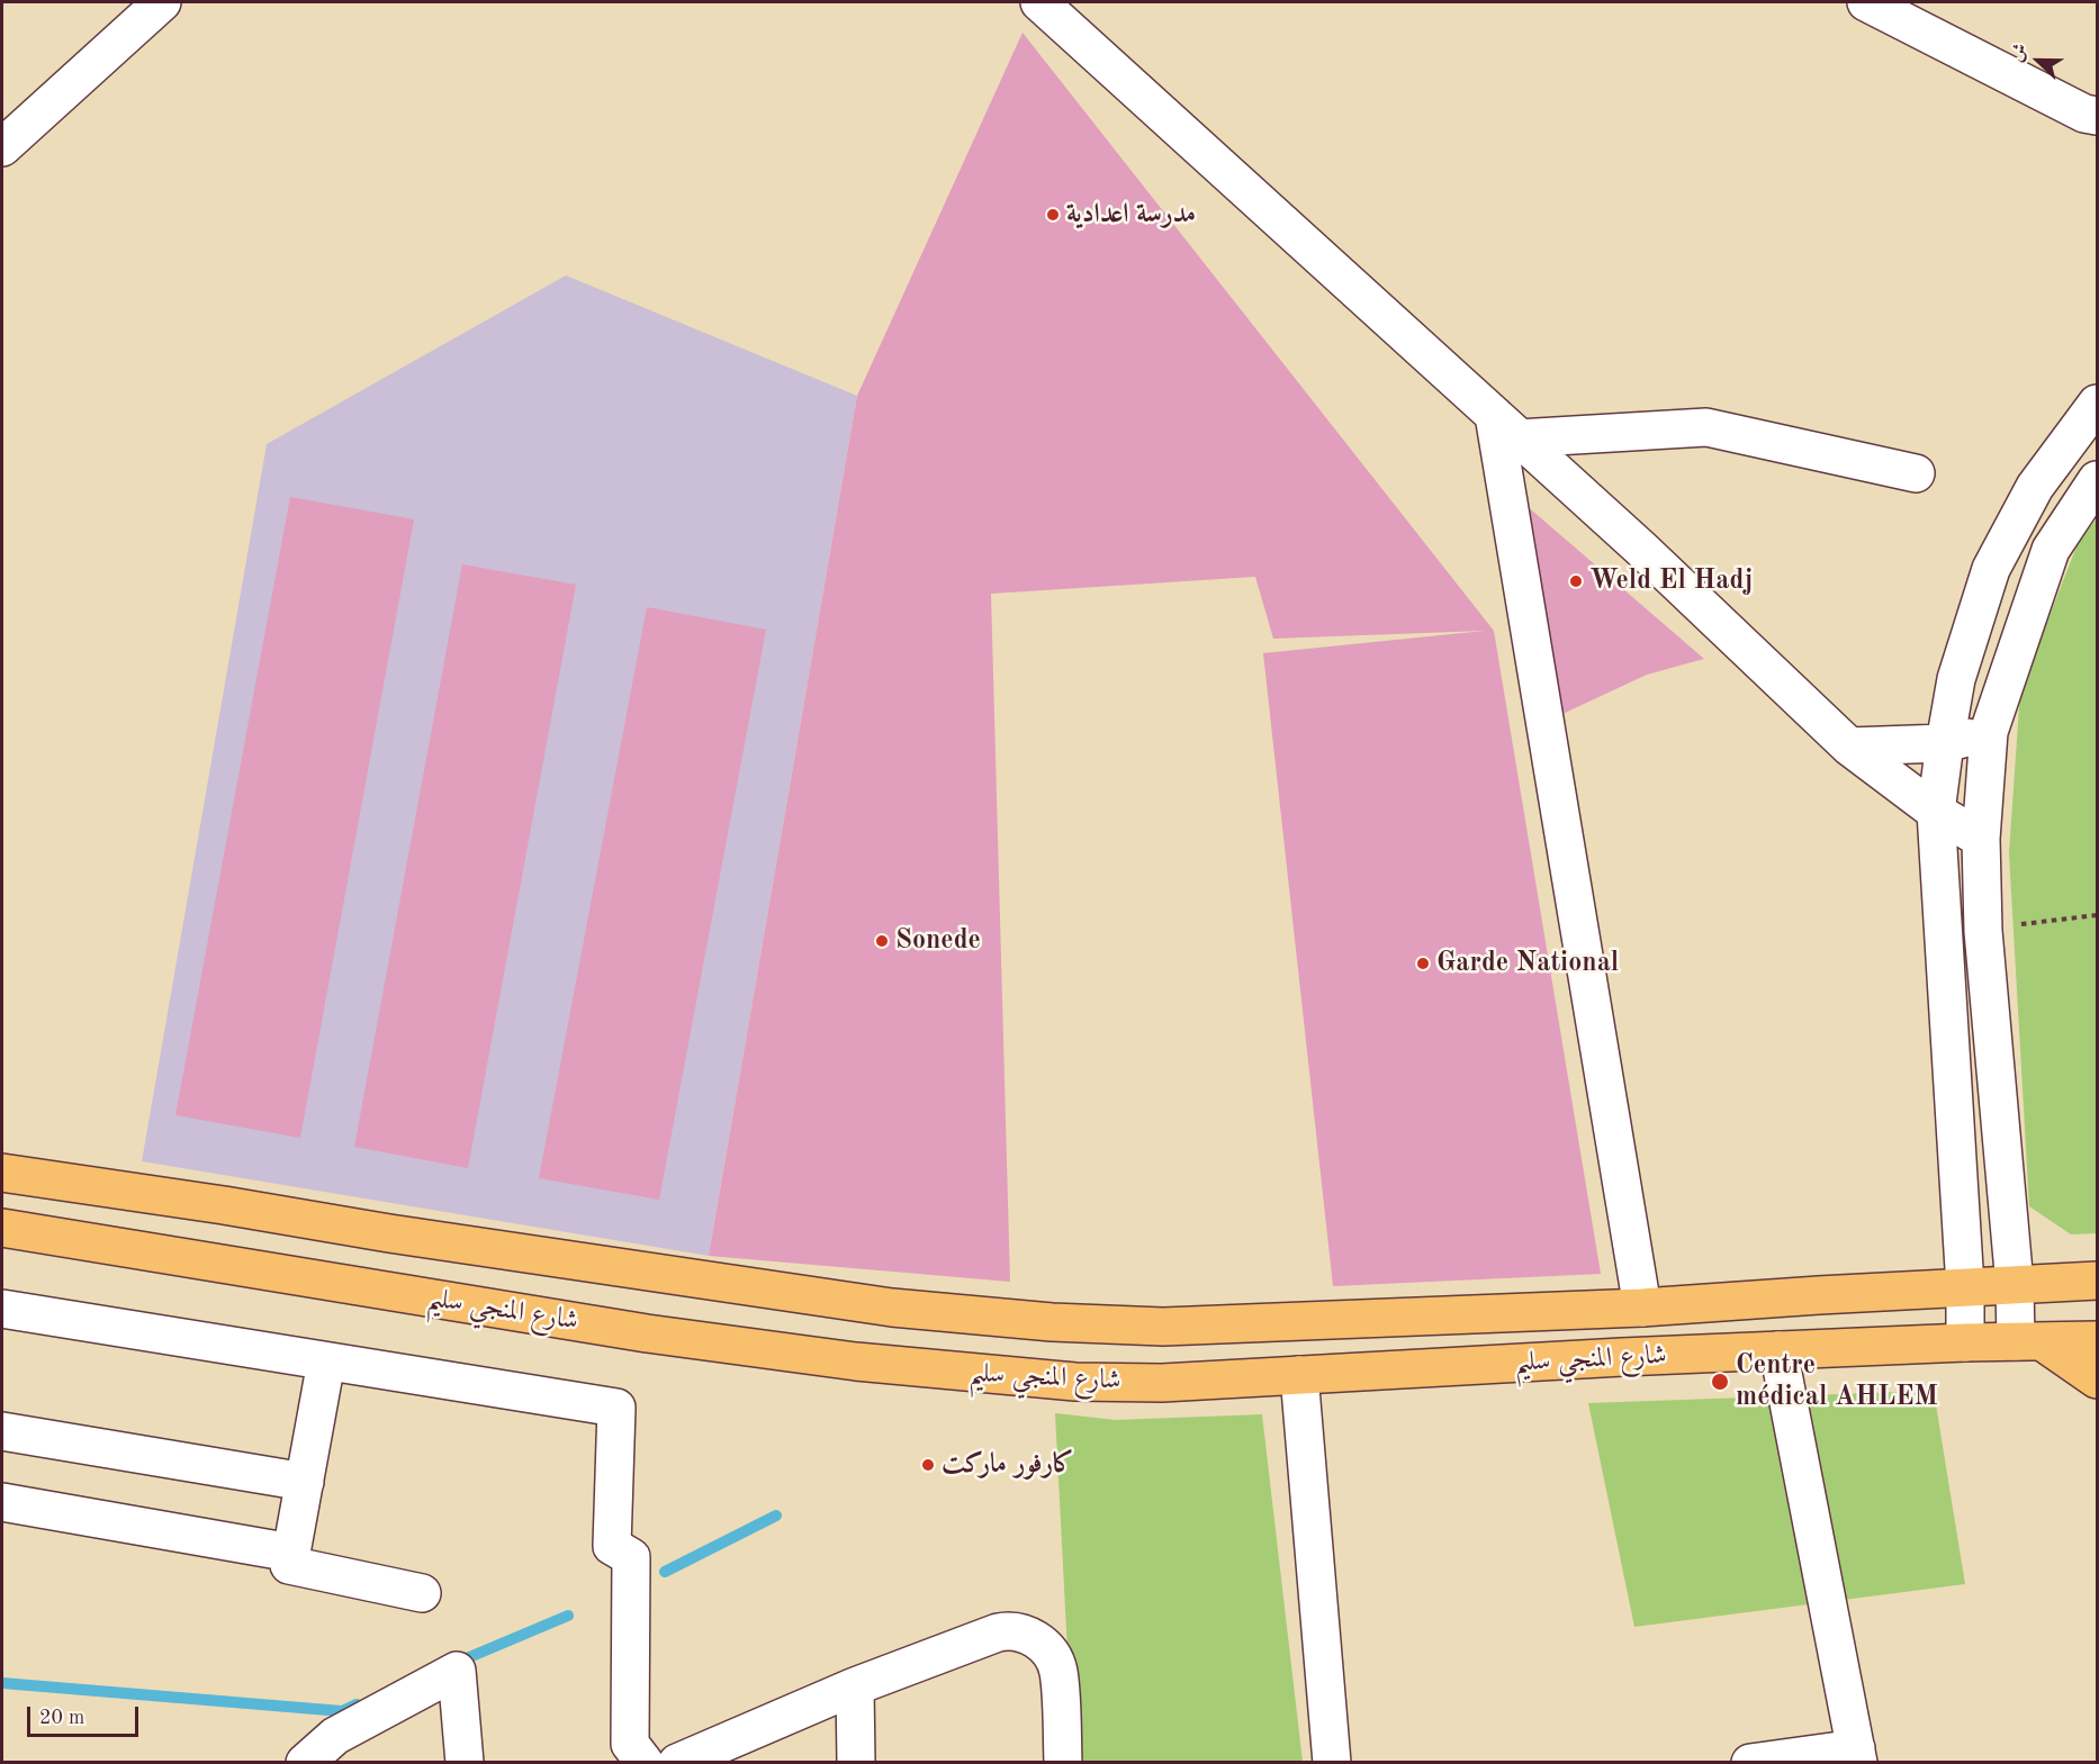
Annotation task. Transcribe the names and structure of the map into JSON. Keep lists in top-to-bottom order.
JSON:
{
  "streets": {
    "main road": ["شارع المنجي سليم"]
  },
  "places": [
    "مدرسة اعدادية",
    "Weld El Hadj",
    "Sonede",
    "Garde National",
    "Centre médical AHLEM",
    "كارفور ماركت"
  ],
  "scale_bar": "20 m",
  "north": "left"
}
